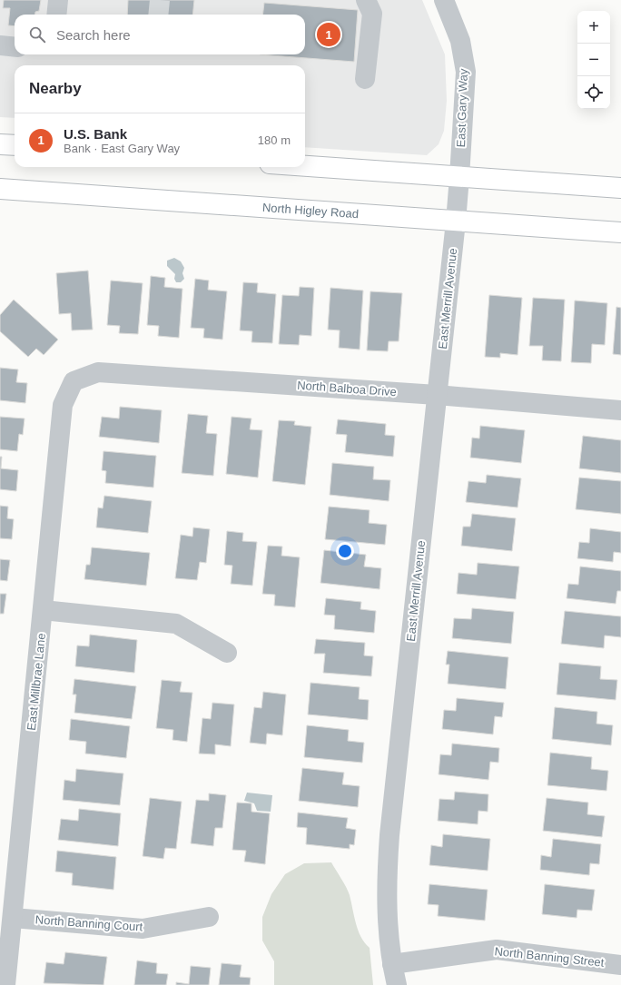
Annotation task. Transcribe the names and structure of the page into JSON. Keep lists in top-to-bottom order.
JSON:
{
  "streets": {
    "main road": ["North Higley Road"],
    "street": [
      "East Gary Way",
      "East Merrill Avenue",
      "North Balboa Drive",
      "East Millbrae Lane",
      "North Banning Court",
      "North Banning Street"
    ]
  },
  "crossings": [
    ["East Gary Way", "East Merrill Avenue"],
    ["North Higley Road", "East Merrill Avenue"],
    ["East Merrill Avenue", "North Balboa Drive"],
    ["East Merrill Avenue", "North Banning Street"],
    ["North Balboa Drive", "East Millbrae Lane"],
    ["East Millbrae Lane", "North Banning Court"]
  ],
  "page": {
    "map_buttons": ["+", "−"],
    "search": "Search here",
    "pins": "1",
    "heading": "Nearby",
    "list": [
      {
        "mark": "1",
        "name": "U.S. Bank",
        "note": "Bank · East Gary Way",
        "value": "180 m"
      }
    ]
  }
}
